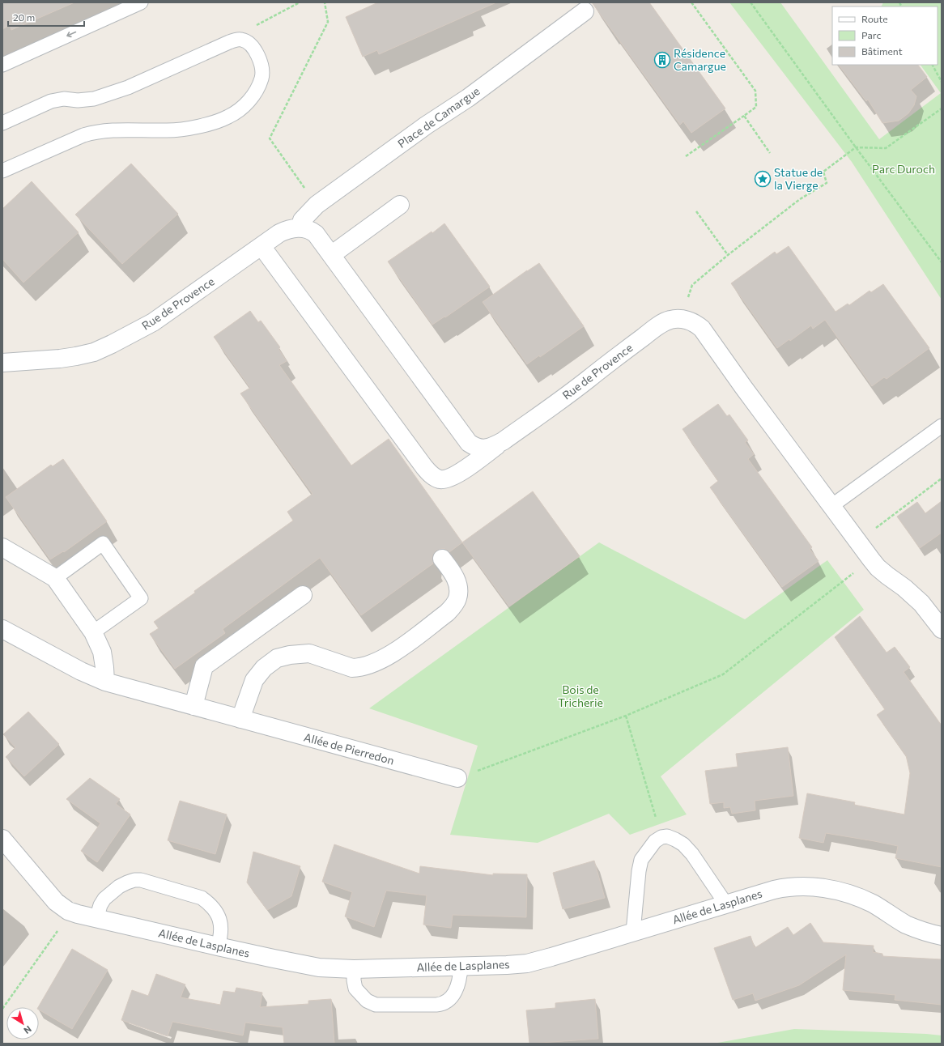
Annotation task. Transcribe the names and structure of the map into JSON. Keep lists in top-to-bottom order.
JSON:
{
  "streets": {
    "street": [
      "Place de Camargue",
      "Rue de Provence",
      "Allée de Pierredon",
      "Allée de Lasplanes"
    ]
  },
  "crossings": [
    ["Place de Camargue", "Rue de Provence"]
  ],
  "parks": ["Parc Duroch", "Bois de Tricherie"],
  "places": {
    "building": ["Résidence Camargue"],
    "place": ["Statue de la Vierge"]
  },
  "legend": ["Route", "Parc", "Bâtiment"],
  "scale_bar": "20 m",
  "north": "bottom right"
}
